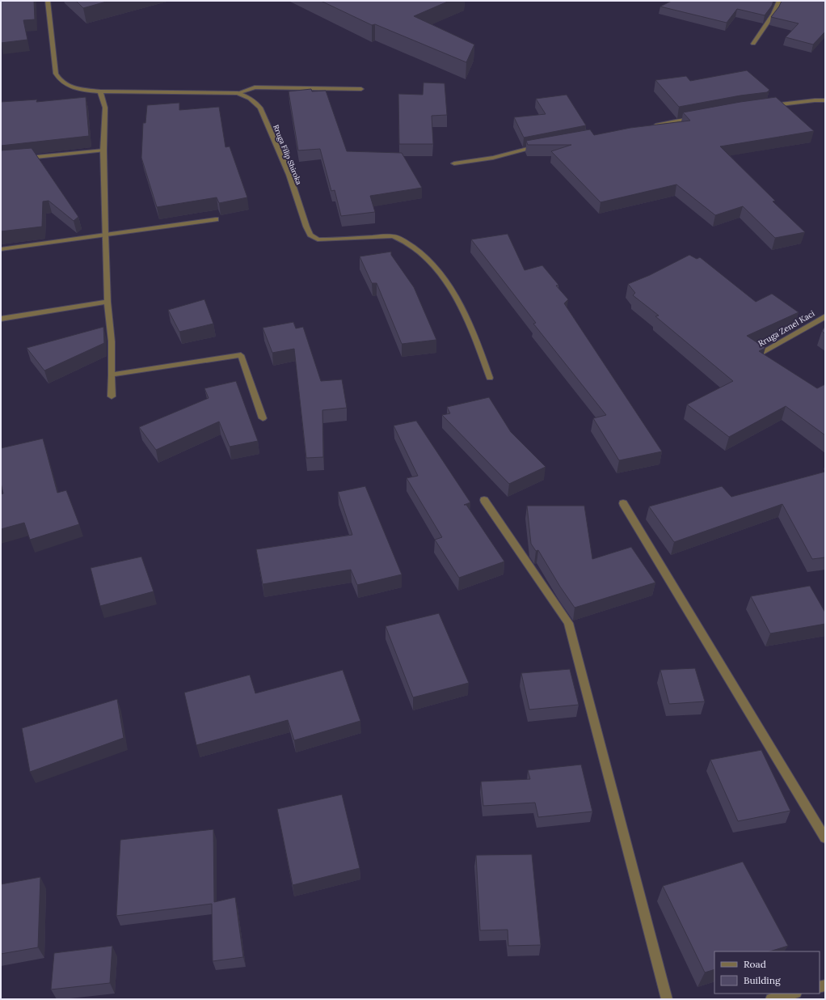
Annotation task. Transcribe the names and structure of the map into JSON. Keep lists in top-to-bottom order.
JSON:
{
  "streets": {
    "street": ["Rruga Filip Shiroka", "Rruga Zenel Kaci"]
  },
  "legend": ["Road", "Building"]
}
